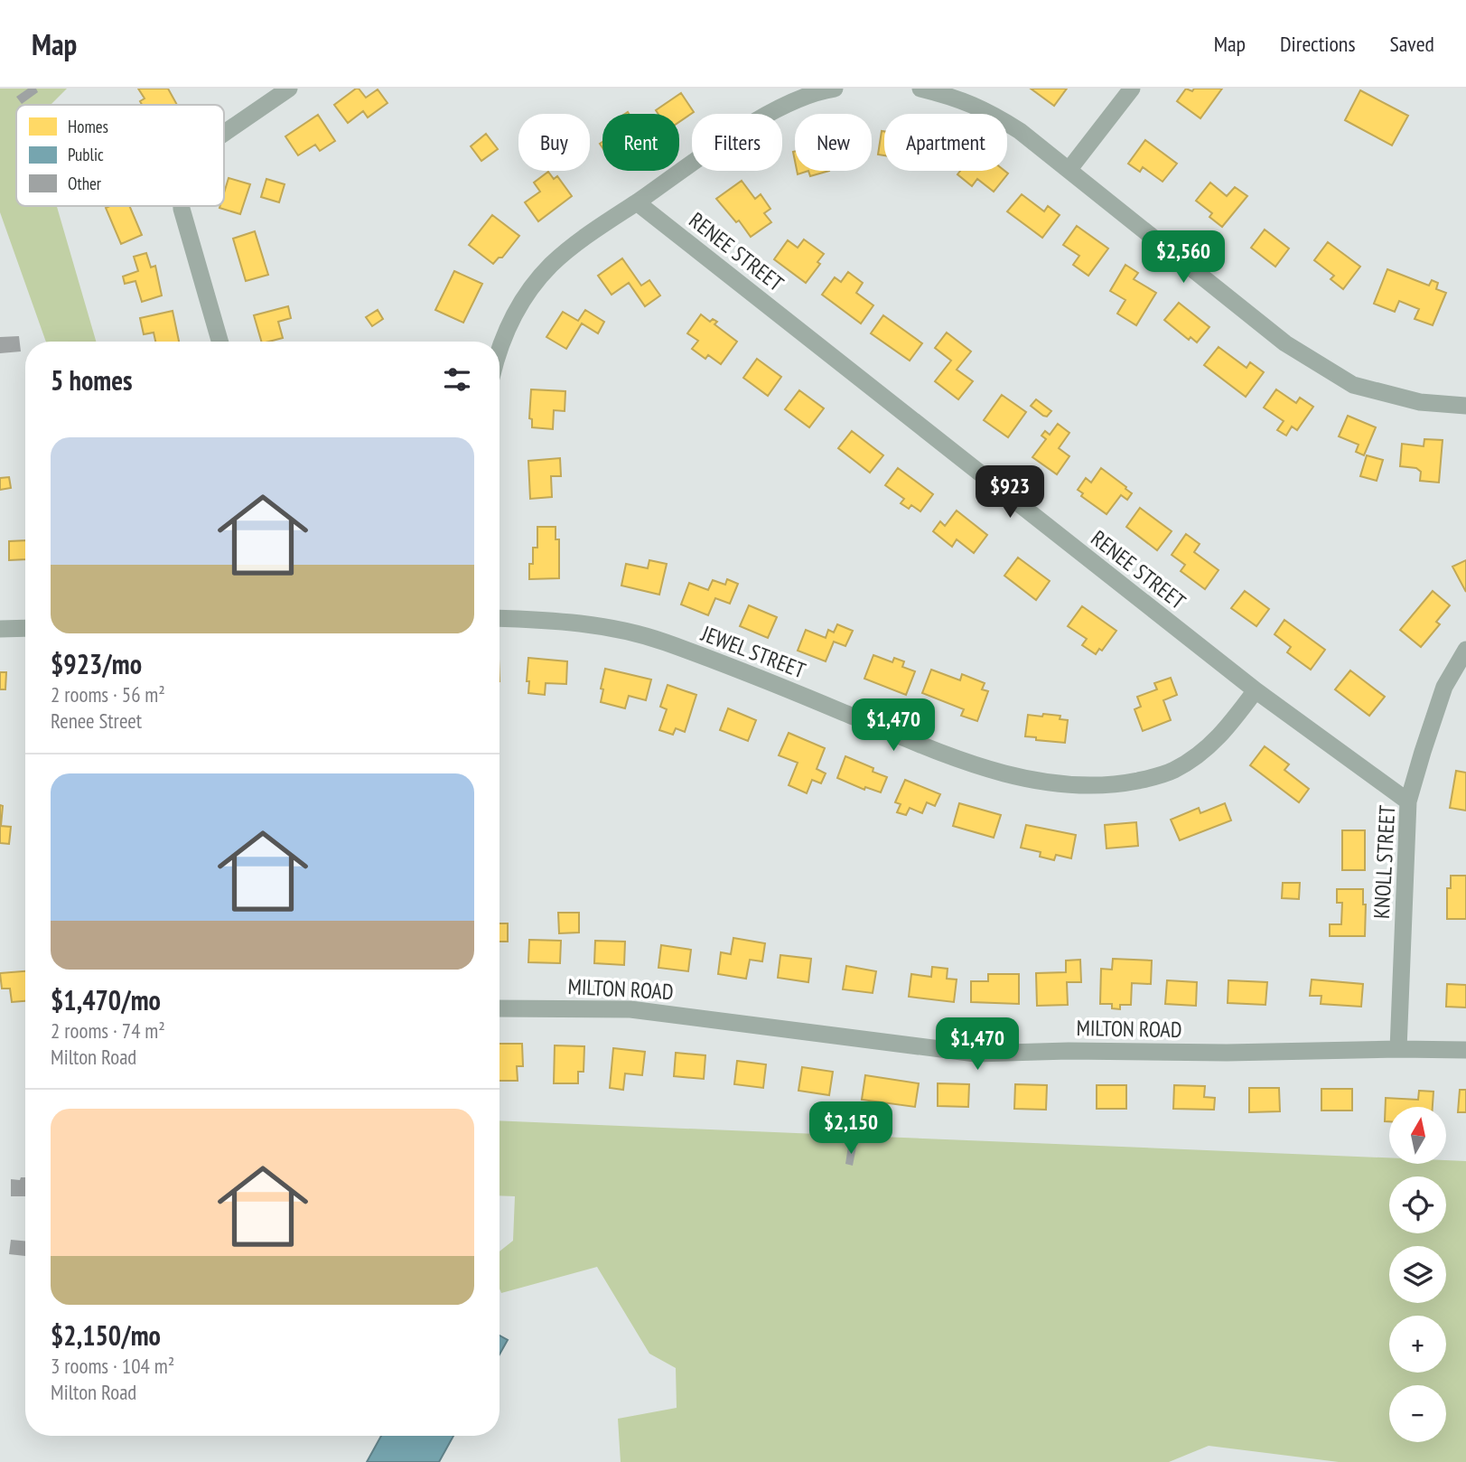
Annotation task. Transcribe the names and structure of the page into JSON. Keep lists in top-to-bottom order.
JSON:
{
  "streets": {
    "street": [
      "RENEE STREET",
      "JEWEL STREET",
      "KNOLL STREET",
      "MILTON ROAD"
    ]
  },
  "crossings": [
    ["RENEE STREET", "JEWEL STREET"],
    ["RENEE STREET", "KNOLL STREET"],
    ["KNOLL STREET", "MILTON ROAD"]
  ],
  "legend": ["Homes", "Public", "Other"],
  "north": "top",
  "page": {
    "header": "Map",
    "nav": ["Map", "Directions", "Saved"],
    "chip": [
      "Buy",
      "Rent",
      "Filters",
      "New",
      "Apartment"
    ],
    "price": [
      "$2,560",
      "$923",
      "$1,470",
      "$1,470",
      "$2,150"
    ],
    "heading": "5 homes",
    "list": [
      {
        "name": "$923/mo",
        "note": "2 rooms · 56 m² · Renee Street"
      },
      {
        "name": "$1,470/mo",
        "note": "2 rooms · 74 m² · Milton Road"
      },
      {
        "name": "$2,150/mo",
        "note": "3 rooms · 104 m² · Milton Road"
      }
    ],
    "map_buttons": ["+", "−"]
  }
}
